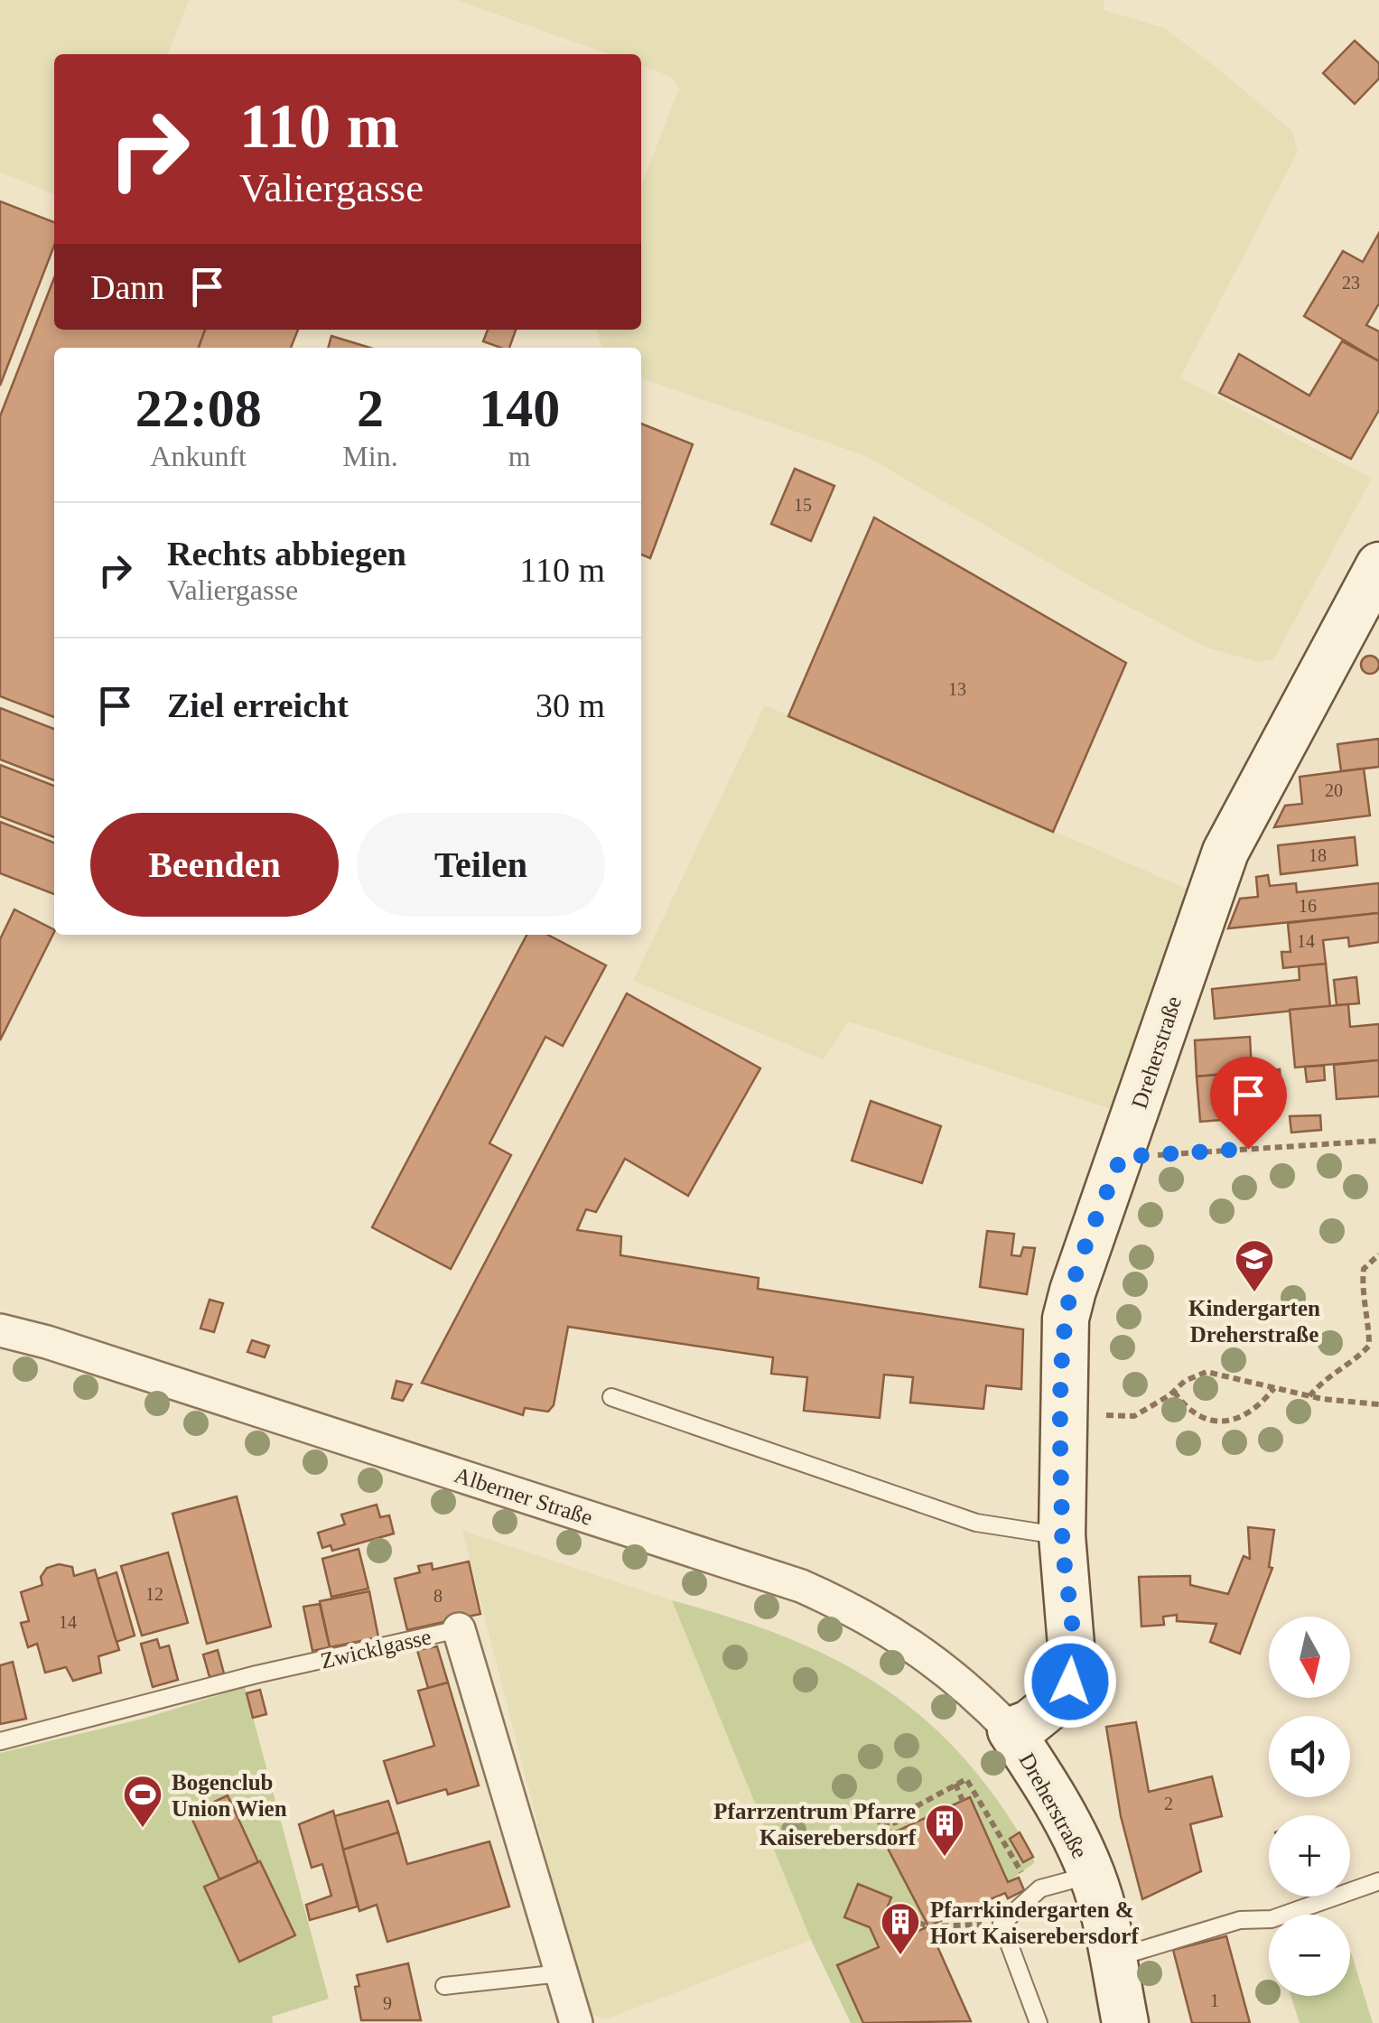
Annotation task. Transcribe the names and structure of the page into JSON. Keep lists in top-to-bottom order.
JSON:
{
  "streets": {
    "street": ["Dreherstraße", "Alberner Straße", "Zwicklgasse"]
  },
  "crossings": [
    ["Dreherstraße", "Alberner Straße"]
  ],
  "places": {
    "school or university": ["Kindergarten Dreherstraße"],
    "sports": ["Bogenclub Union Wien"],
    "building": ["Pfarrzentrum Pfarre Kaiserebersdorf", "Pfarrkindergarten & Hort Kaiserebersdorf"]
  },
  "house_numbers": [
    "23",
    "15",
    "13",
    "20",
    "18",
    "16",
    "14",
    "12",
    "8",
    "14",
    "2",
    "1",
    "9"
  ],
  "north": "bottom",
  "page": {
    "turn": ["110 m", "Valiergasse"],
    "then": "Dann",
    "eta": [
      "22:08",
      "Ankunft",
      "2",
      "Min.",
      "140",
      "m"
    ],
    "list": [
      {
        "name": "Rechts abbiegen",
        "note": "Valiergasse",
        "value": "110 m"
      },
      {
        "name": "Ziel erreicht",
        "value": "30 m"
      }
    ],
    "buttons": ["Beenden", "Teilen"],
    "map_buttons": ["+", "−"]
  }
}
